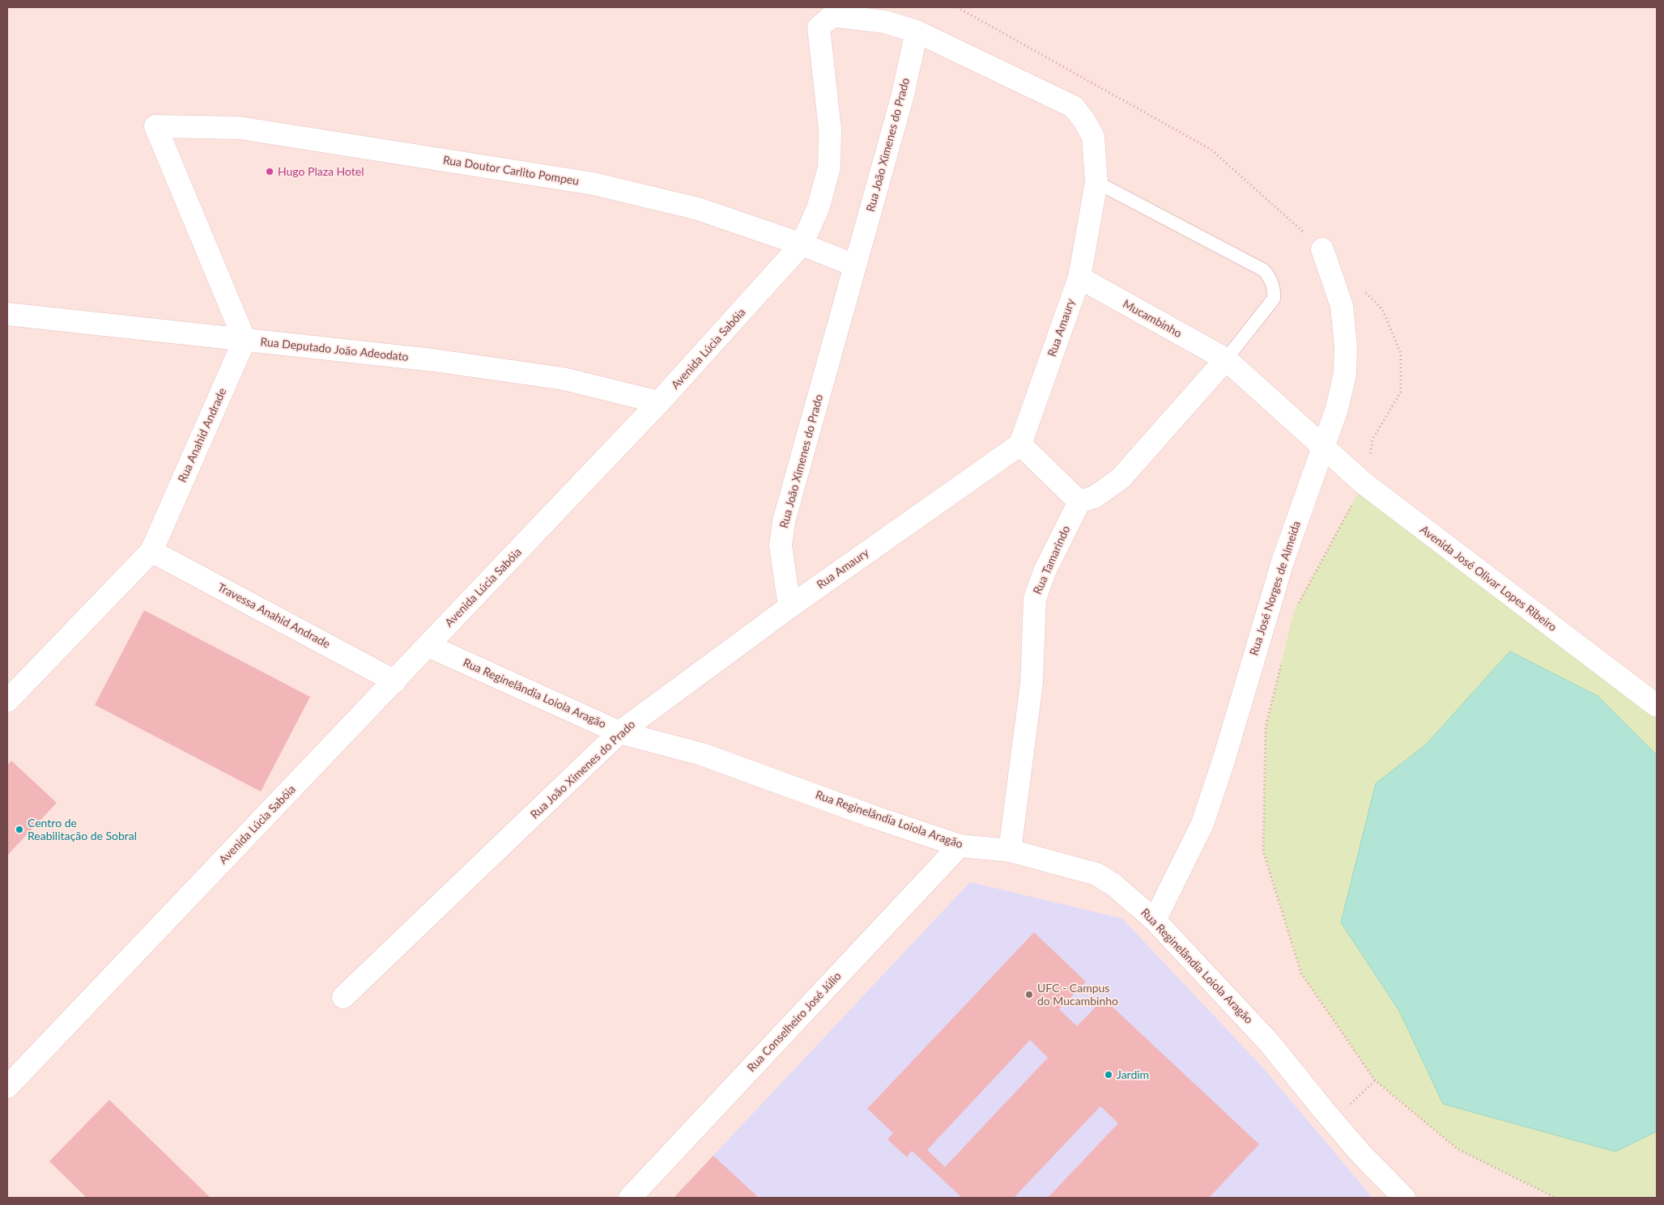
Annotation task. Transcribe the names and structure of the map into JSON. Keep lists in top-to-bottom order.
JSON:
{
  "streets": {
    "street": [
      "Rua João Ximenes do Prado",
      "Rua Doutor Carlito Pompeu",
      "Mucambinho",
      "Rua Amaury",
      "Avenida Lúcia Sabóia",
      "Rua Deputado João Adeodato",
      "Rua Anahid Andrade",
      "Rua Tamarindo",
      "Avenida José Olivar Lopes Ribeiro",
      "Rua José Norges de Almeida",
      "Travessa Anahid Andrade",
      "Rua Reginelândia Loiola Aragão",
      "Rua Conselheiro José Júlio"
    ]
  },
  "crossings": [
    ["Rua João Ximenes do Prado", "Rua Doutor Carlito Pompeu"],
    ["Rua João Ximenes do Prado", "Rua Amaury"],
    ["Rua João Ximenes do Prado", "Avenida Lúcia Sabóia"],
    ["Rua João Ximenes do Prado", "Rua Reginelândia Loiola Aragão"],
    ["Rua Doutor Carlito Pompeu", "Avenida Lúcia Sabóia"],
    ["Rua Doutor Carlito Pompeu", "Rua Deputado João Adeodato"],
    ["Rua Doutor Carlito Pompeu", "Rua Anahid Andrade"],
    ["Mucambinho", "Rua Amaury"],
    ["Mucambinho", "Avenida José Olivar Lopes Ribeiro"],
    ["Mucambinho", "Rua José Norges de Almeida"],
    ["Rua Amaury", "Avenida Lúcia Sabóia"],
    ["Avenida Lúcia Sabóia", "Rua Deputado João Adeodato"],
    ["Avenida Lúcia Sabóia", "Travessa Anahid Andrade"],
    ["Avenida Lúcia Sabóia", "Rua Reginelândia Loiola Aragão"],
    ["Rua Deputado João Adeodato", "Rua Anahid Andrade"],
    ["Rua Anahid Andrade", "Travessa Anahid Andrade"],
    ["Rua Tamarindo", "Rua Reginelândia Loiola Aragão"],
    ["Avenida José Olivar Lopes Ribeiro", "Rua José Norges de Almeida"],
    ["Rua José Norges de Almeida", "Rua Reginelândia Loiola Aragão"],
    ["Rua Reginelândia Loiola Aragão", "Rua Conselheiro José Júlio"]
  ],
  "places": [
    "Hugo Plaza Hotel",
    "Centro de Reabilitação de Sobral",
    "UFC - Campus do Mucambinho",
    "Jardim"
  ]
}
